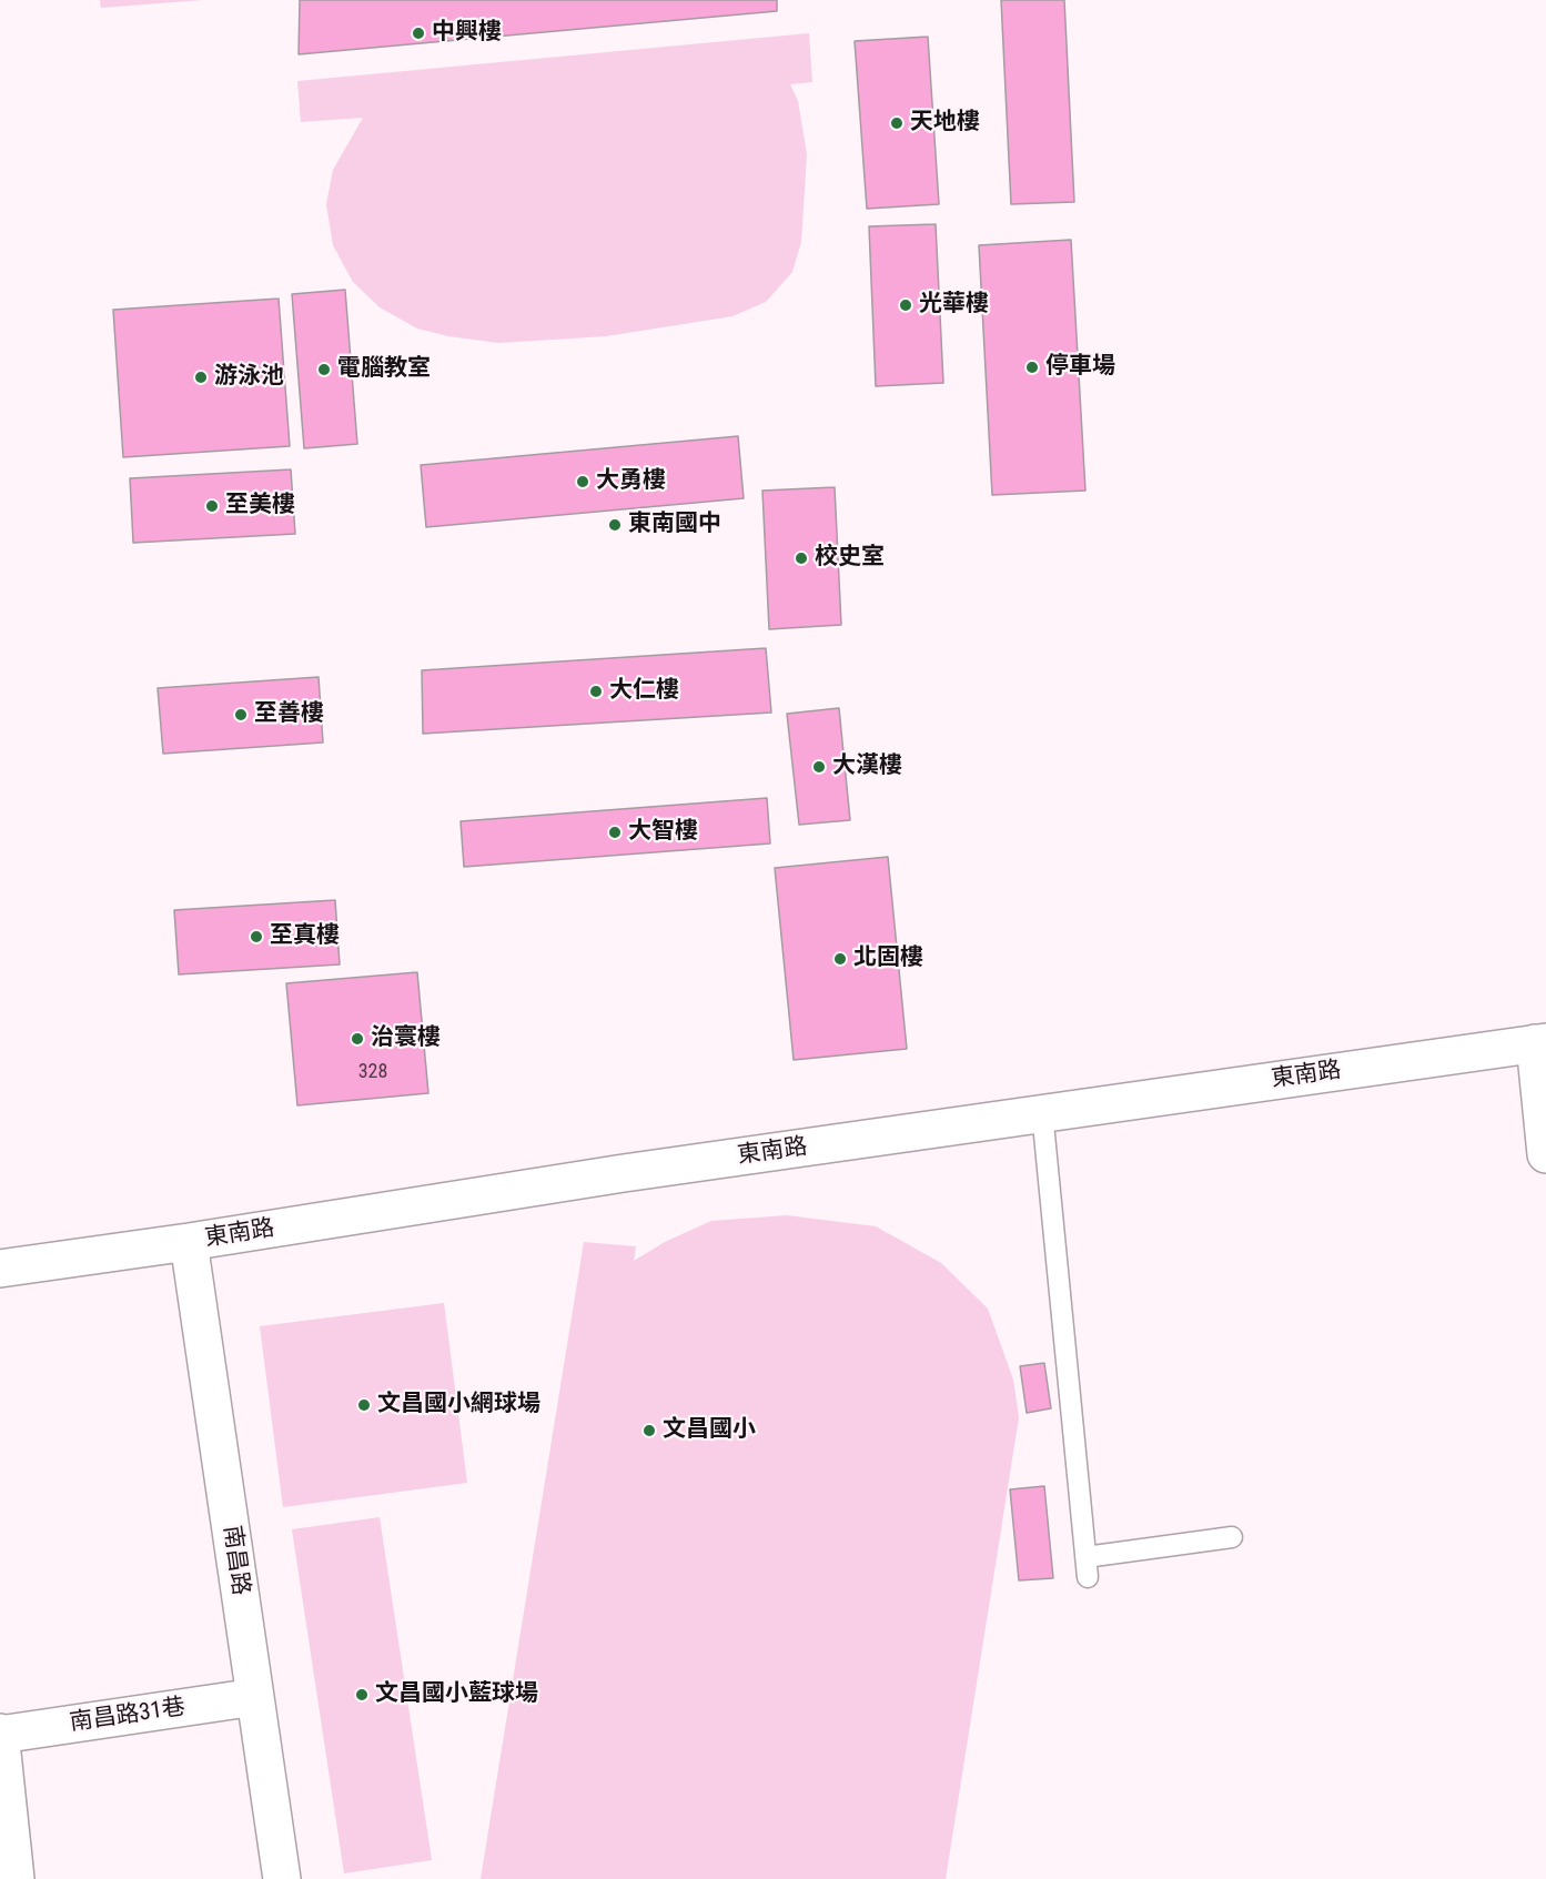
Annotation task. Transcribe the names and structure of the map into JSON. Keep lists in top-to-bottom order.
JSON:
{
  "streets": {
    "street": ["東南路", "南昌路", "南昌路31巷"]
  },
  "crossings": [
    ["東南路", "南昌路"],
    ["南昌路", "南昌路31巷"]
  ],
  "places": [
    "中興樓",
    "天地樓",
    "光華樓",
    "停車場",
    "電腦教室",
    "游泳池",
    "大勇樓",
    "至美樓",
    "東南國中",
    "校史室",
    "大仁樓",
    "至善樓",
    "大漢樓",
    "大智樓",
    "至真樓",
    "北固樓",
    "治寰樓",
    "文昌國小網球場",
    "文昌國小",
    "文昌國小藍球場"
  ],
  "house_numbers": ["328"]
}
